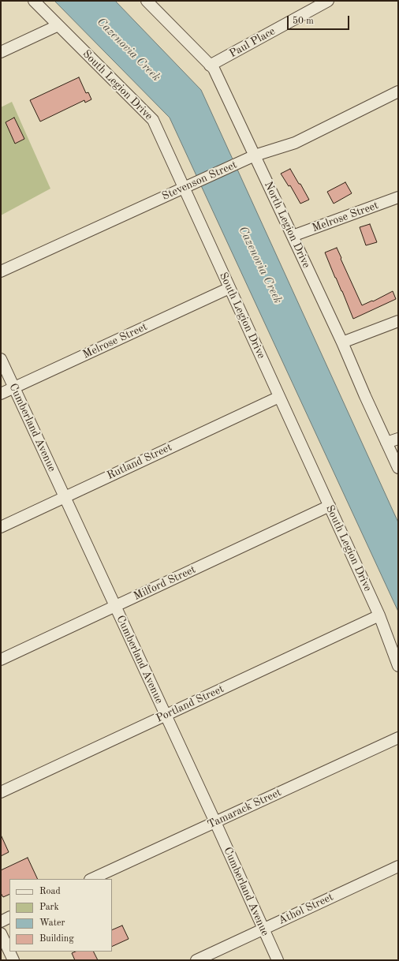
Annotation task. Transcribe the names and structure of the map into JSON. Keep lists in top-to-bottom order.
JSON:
{
  "streets": {
    "street": [
      "Paul Place",
      "South Legion Drive",
      "Stevenson Street",
      "Melrose Street",
      "North Legion Drive",
      "Cumberland Avenue",
      "Rutland Street",
      "Milford Street",
      "Portland Street",
      "Tamarack Street",
      "Athol Street"
    ]
  },
  "crossings": [
    ["Paul Place", "North Legion Drive"],
    ["South Legion Drive", "Stevenson Street"],
    ["South Legion Drive", "Melrose Street"],
    ["South Legion Drive", "Rutland Street"],
    ["South Legion Drive", "Milford Street"],
    ["South Legion Drive", "Portland Street"],
    ["Stevenson Street", "North Legion Drive"],
    ["Melrose Street", "North Legion Drive"],
    ["Melrose Street", "Cumberland Avenue"],
    ["Cumberland Avenue", "Rutland Street"],
    ["Cumberland Avenue", "Milford Street"],
    ["Cumberland Avenue", "Portland Street"],
    ["Cumberland Avenue", "Tamarack Street"],
    ["Cumberland Avenue", "Athol Street"]
  ],
  "water": ["Cazenovia Creek"],
  "legend": [
    "Road",
    "Park",
    "Water",
    "Building"
  ],
  "scale_bar": "50 m"
}
